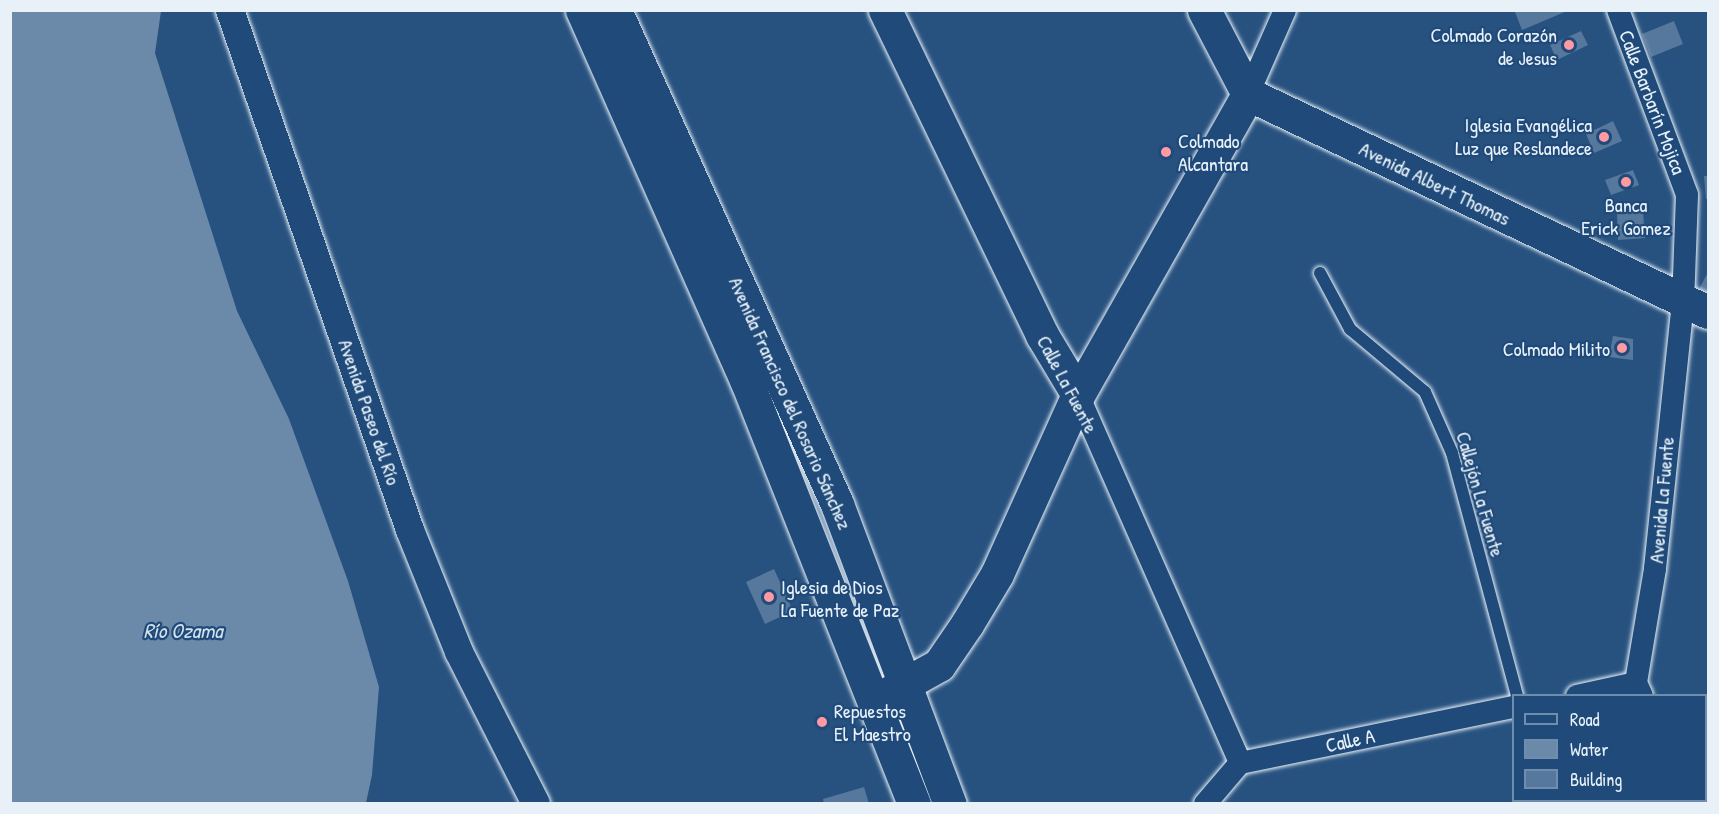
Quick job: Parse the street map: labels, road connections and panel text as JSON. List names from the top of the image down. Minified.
{"streets":{"main road":["Avenida Albert Thomas","Calle La Fuente","Avenida Francisco del Rosario Sánchez"],"street":["Calle Barbarín Mojica","Avenida Paseo del Río","Avenida La Fuente","Calle A"],"lane":["Callejón La Fuente"]},"crossings":[["Calle Barbarín Mojica","Avenida Albert Thomas"],["Calle Barbarín Mojica","Avenida La Fuente"],["Avenida Albert Thomas","Avenida La Fuente"],["Calle La Fuente","Calle A"]],"water":["Río Ozama"],"places":["Colmado Corazón de Jesus","Iglesia Evangélica Luz que Reslandece","Colmado Alcantara","Banca Erick Gomez","Colmado Milito","Iglesia de Dios La Fuente de Paz","Repuestos El Maestro"],"legend":["Road","Water","Building"]}
